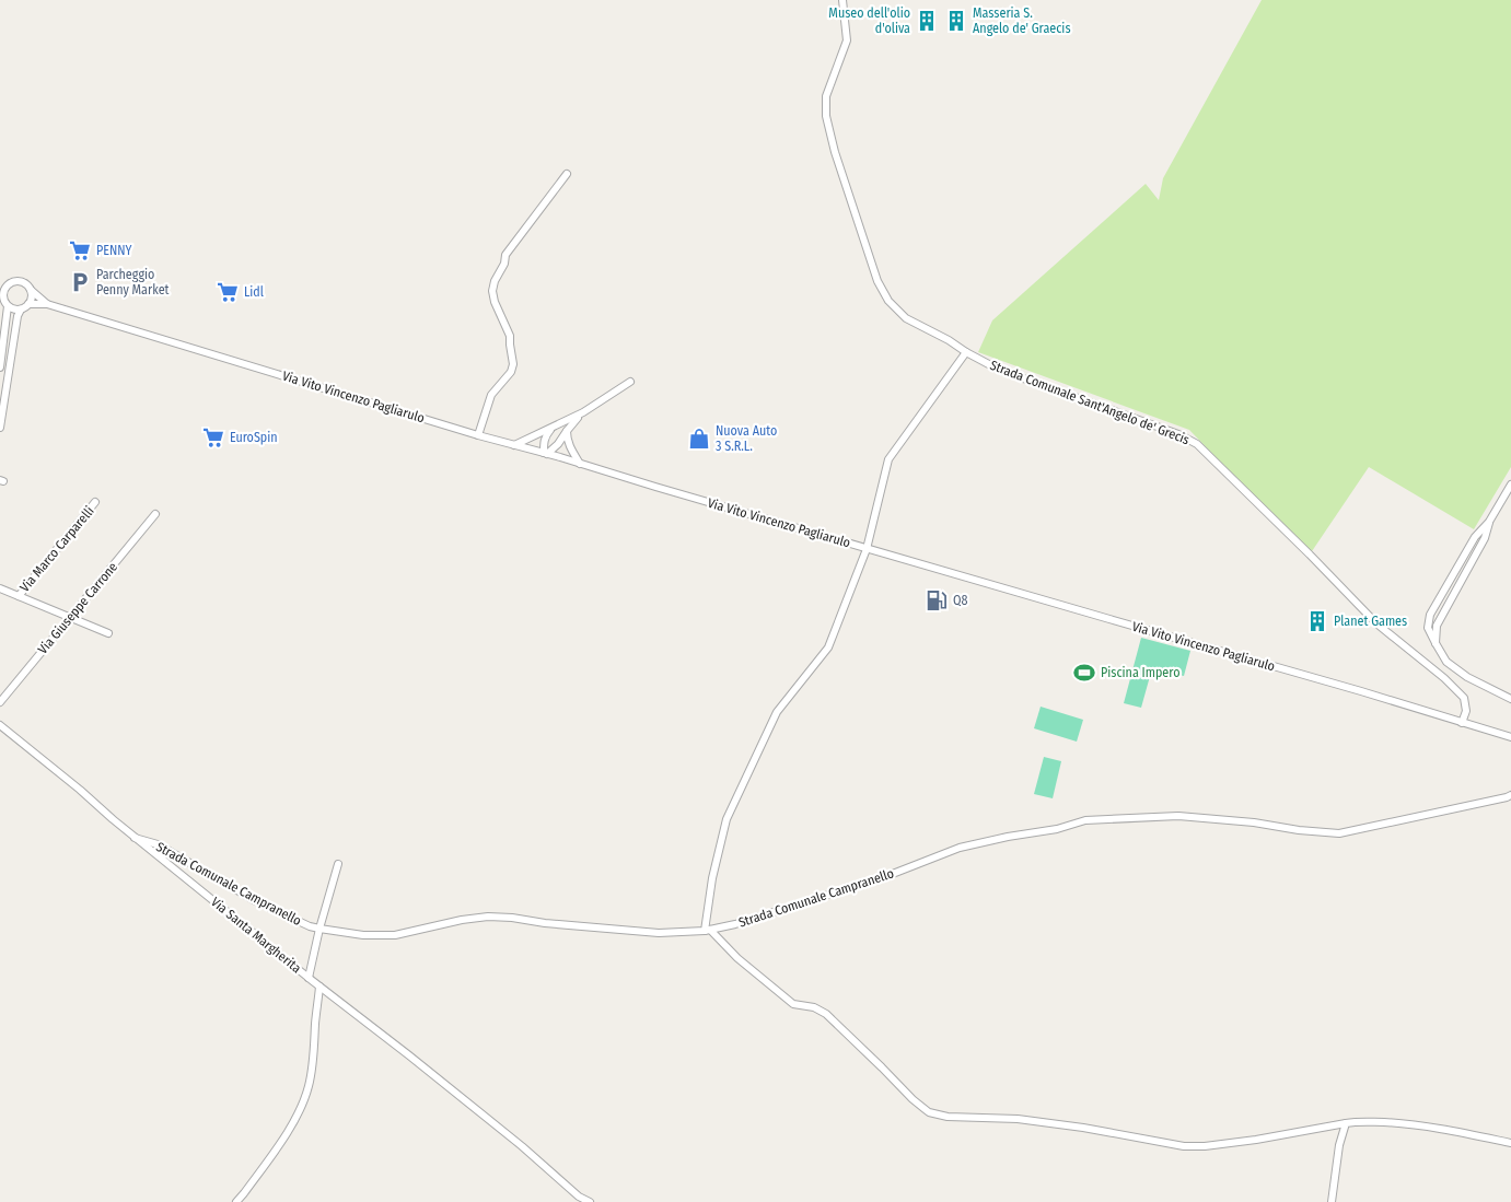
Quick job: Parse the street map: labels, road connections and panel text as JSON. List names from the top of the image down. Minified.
{"streets":{"street":["Via Vito Vincenzo Pagliarulo","Strada Comunale Sant'Angelo de' Grecis","Via Marco Carparelli","Via Giuseppe Carrone","Strada Comunale Campranello","Via Santa Margherita"]},"crossings":[["Via Vito Vincenzo Pagliarulo","Strada Comunale Sant'Angelo de' Grecis"],["Strada Comunale Campranello","Via Santa Margherita"]],"places":{"building":["Museo dell'olio d'oliva","Masseria S. Angelo de' Graecis","Planet Games"],"supermarket":["PENNY","Lidl","EuroSpin"],"parking":["Parcheggio Penny Market"],"shop":["Nuova Auto 3 S.R.L."],"fuel station":["Q8"],"sports":["Piscina Impero"]}}
